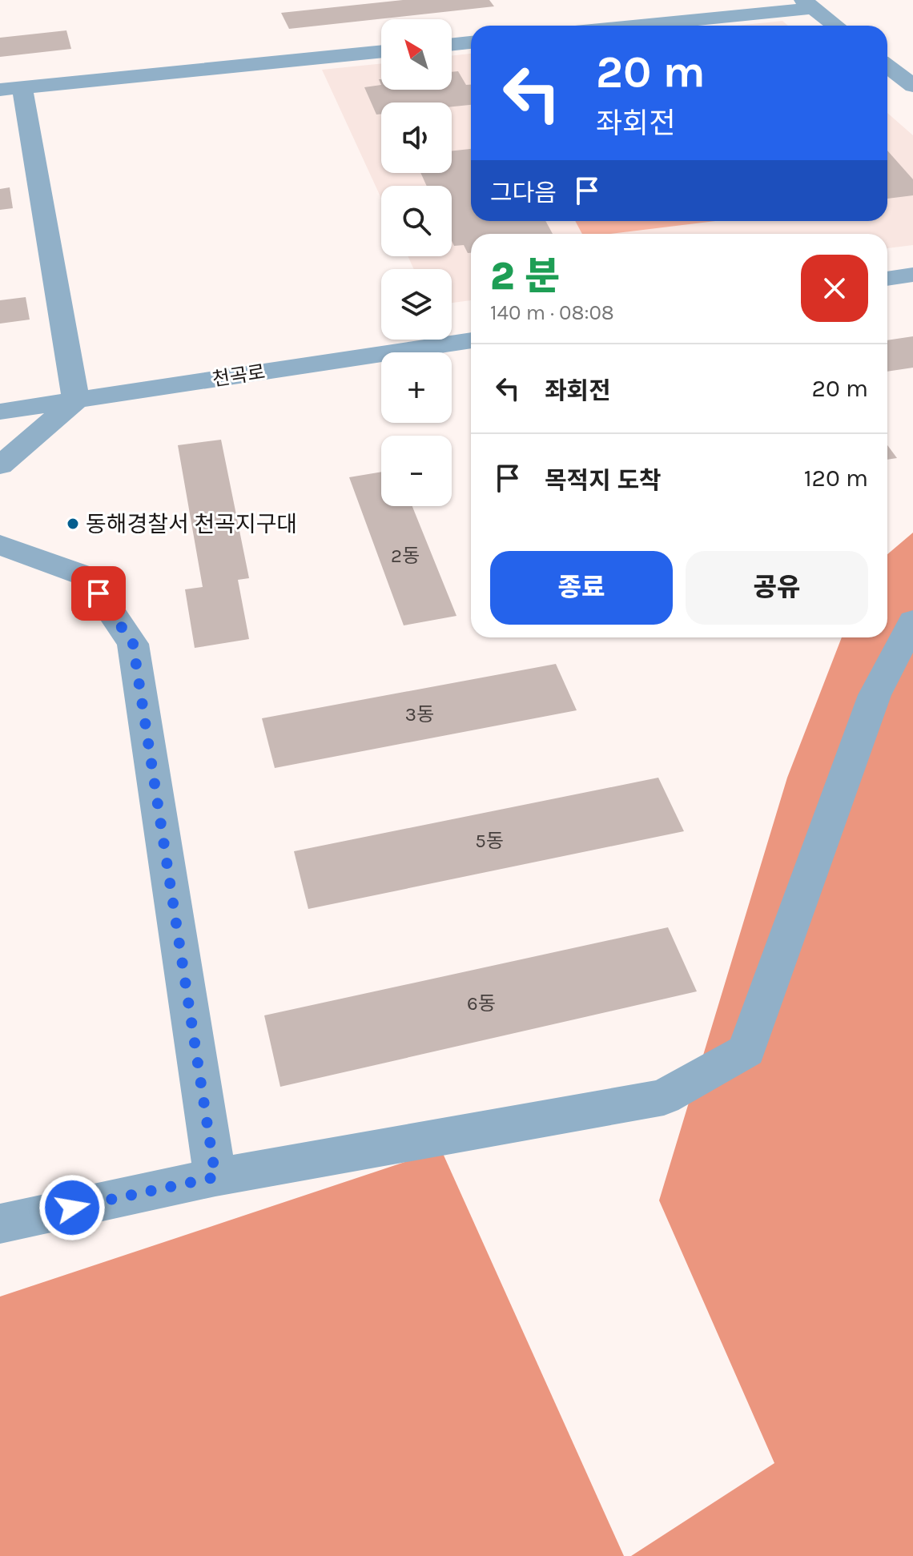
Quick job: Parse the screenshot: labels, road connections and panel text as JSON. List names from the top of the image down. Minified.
{"streets":{"street":["천곡로"]},"places":["동해경찰서 천곡지구대"],"house_numbers":["2동","3동","5동","6동"],"north":"top left","page":{"map_buttons":["+","−"],"turn":["20 m","좌회전"],"then":"그다음","heading":["2 분","140 m · 08:08"],"list":[{"name":"좌회전","value":"20 m"},{"name":"목적지 도착","value":"120 m"}],"buttons":["종료","공유"]}}
